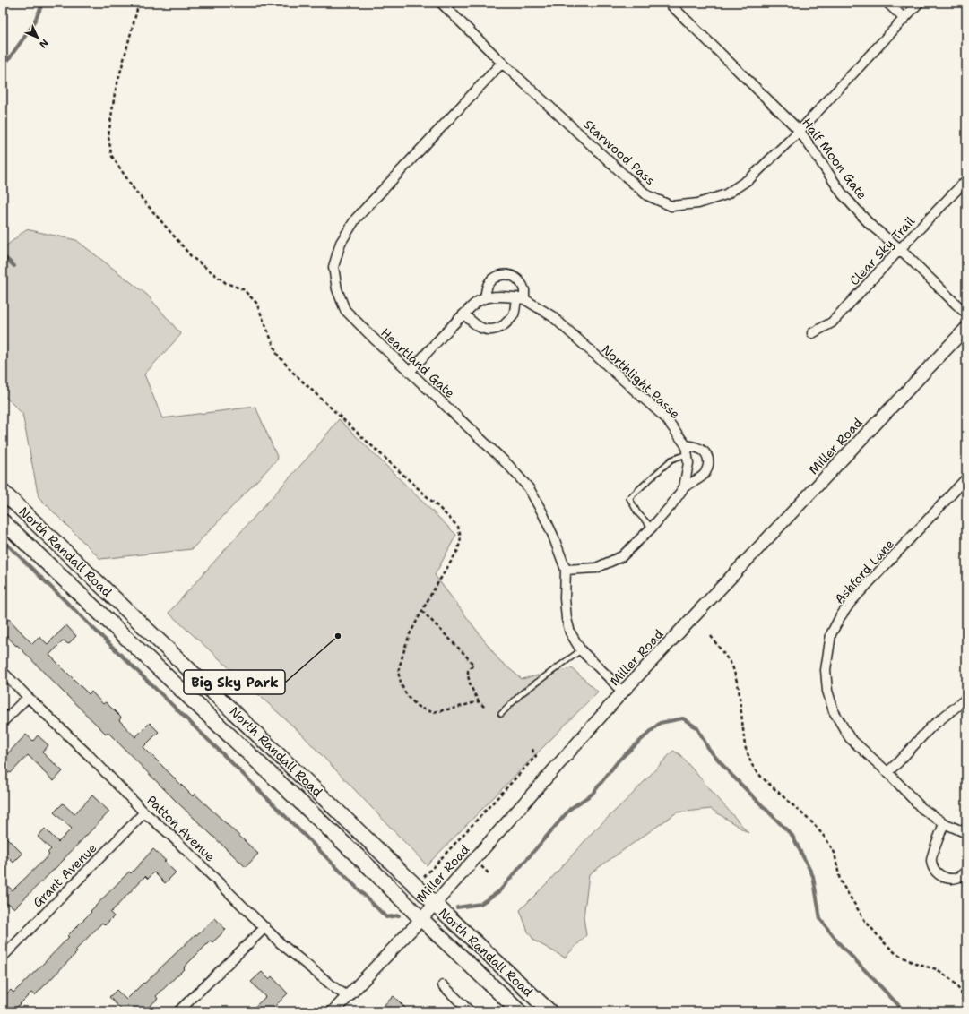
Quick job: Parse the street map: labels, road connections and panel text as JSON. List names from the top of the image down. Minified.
{"streets":{"main road":["North Randall Road"],"street":["Starwood Pass","Half Moon Gate","Clear Sky Trail","Heartland Gate","Northlight Passe","Miller Road","Ashford Lane","Patton Avenue","Grant Avenue"]},"crossings":[["Starwood Pass","Half Moon Gate"],["Starwood Pass","Heartland Gate"],["Half Moon Gate","Clear Sky Trail"],["Heartland Gate","Northlight Passe"],["Heartland Gate","Miller Road"],["Miller Road","North Randall Road"],["Miller Road","Patton Avenue"],["Patton Avenue","Grant Avenue"]],"places":["Big Sky Park"],"north":"bottom right"}
